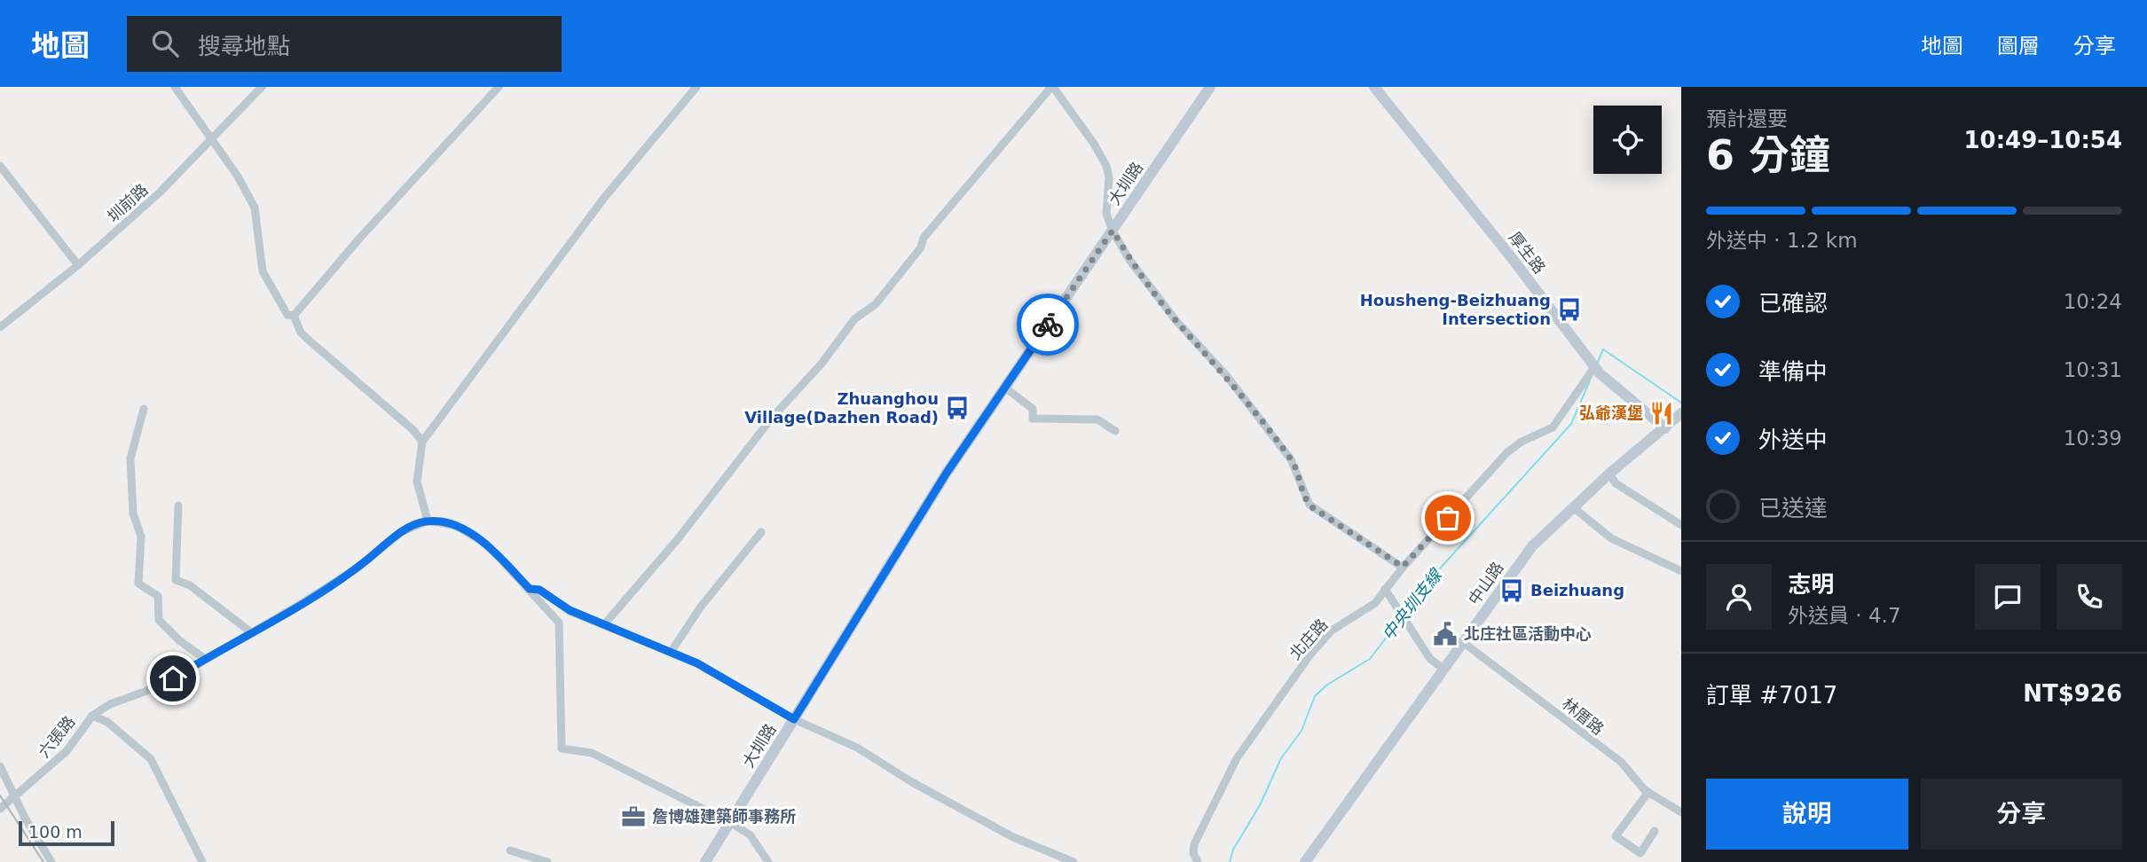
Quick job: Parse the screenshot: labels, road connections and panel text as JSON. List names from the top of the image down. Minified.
{"streets":{"street":["大圳路","圳前路","厚生路","中山路","北庄路","林厝路","六張路"]},"crossings":[["厚生路","中山路"],["厚生路","北庄路"],["中山路","林厝路"]],"water":["中央圳支線"],"places":{"bus stop":["Housheng-Beizhuang Intersection","Zhuanghou Village(Dazhen Road)","Beizhuang"],"restaurant":["弘爺漢堡"],"public building":["北庄社區活動中心"],"office":["詹博雄建築師事務所"]},"scale_bar":"100 m","page":{"header":"地圖","search":"搜尋地點","nav":["地圖","圖層","分享"],"heading":["6 分鐘","預計還要","10:49–10:54"],"panel":["志明","外送員 · 4.7","訂單 #7017","NT$926"],"bar":"外送中 · 1.2 km","list":[["已確認","10:24"],["準備中","10:31"],["外送中","10:39"],"已送達"],"buttons":["說明","分享"],"scale":"100 m"}}
